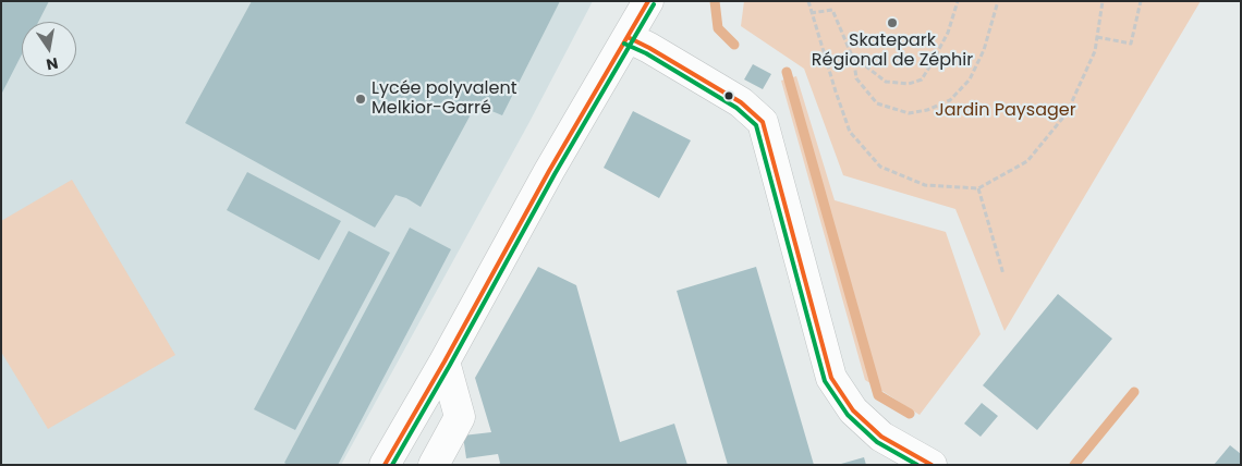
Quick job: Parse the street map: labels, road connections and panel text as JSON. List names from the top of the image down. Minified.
{"parks":["Jardin Paysager"],"places":["Skatepark Régional de Zéphir","Lycée polyvalent Melkior-Garré"],"north":"bottom"}
